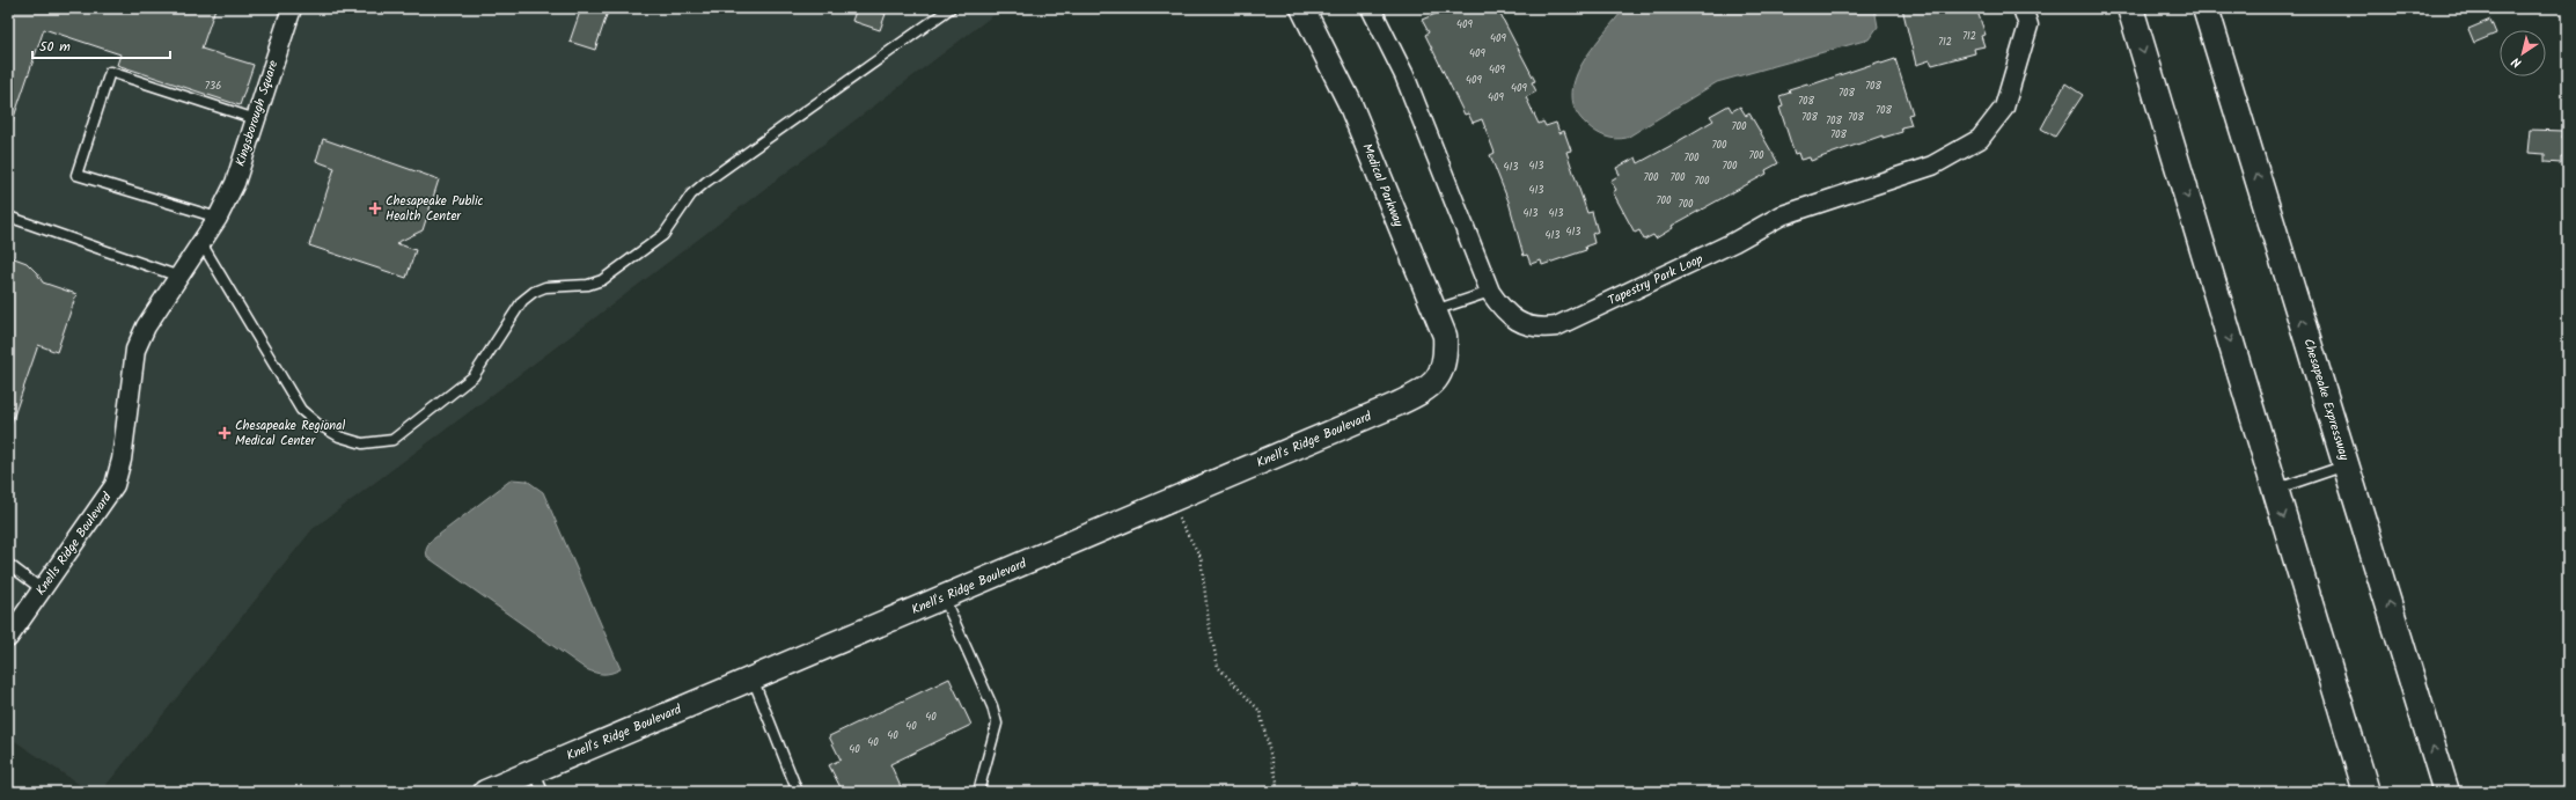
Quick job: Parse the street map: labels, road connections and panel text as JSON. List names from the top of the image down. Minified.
{"streets":{"highway":["Chesapeake Expressway"],"street":["Kingsborough Square","Medical Parkway","Tapestry Park Loop","Knell's Ridge Boulevard","Knells Ridge Boulevard"]},"crossings":[["Kingsborough Square","Knells Ridge Boulevard"],["Medical Parkway","Knell's Ridge Boulevard"]],"places":{"health":["Chesapeake Public Health Center","Chesapeake Regional Medical Center"]},"house_numbers":["409","712","409","712","409","409","409","736","708","409","708","409","708","708","708","708","708","700","708","700","700","700","413","700","413","700","700","700","413","700","700","413","413","413","413","40","40","40","40","40"],"scale_bar":"50 m","north":"bottom left"}
